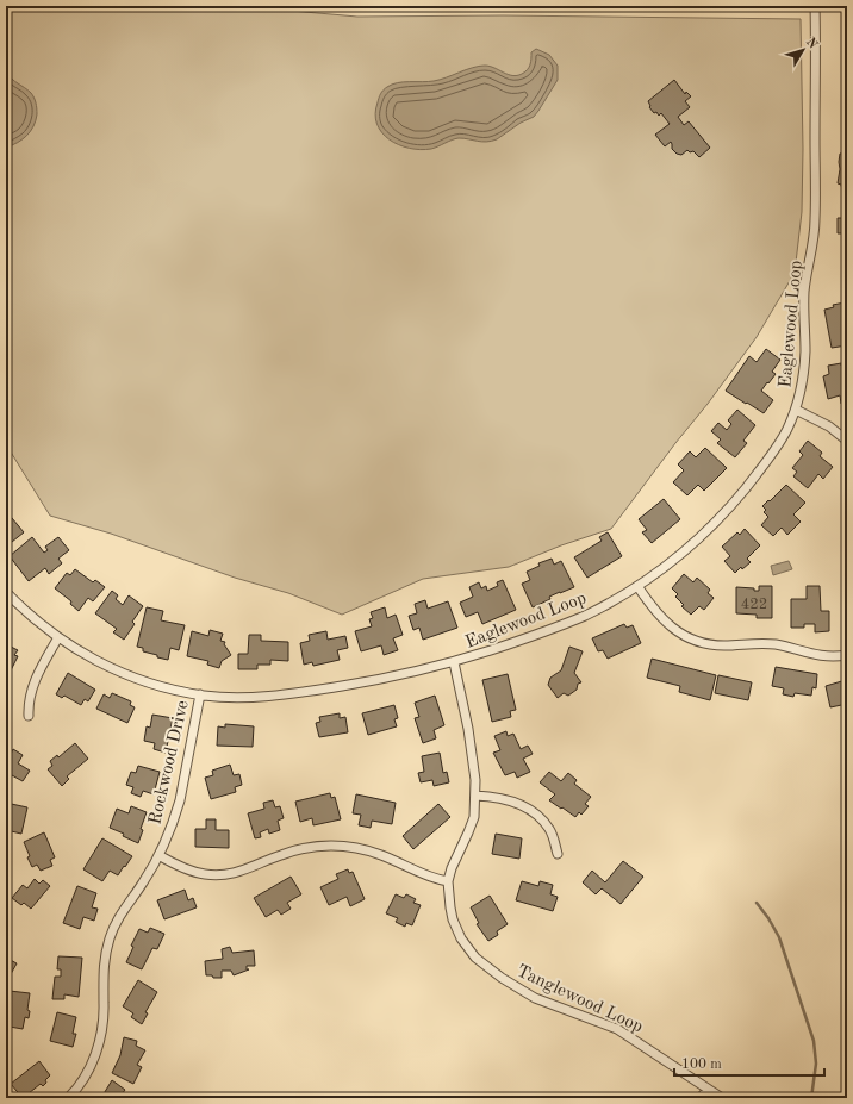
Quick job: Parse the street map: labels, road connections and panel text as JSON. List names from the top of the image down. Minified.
{"streets":{"street":["Eaglewood Loop","Rockwood Drive","Tanglewood Loop"]},"crossings":[["Eaglewood Loop","Rockwood Drive"],["Eaglewood Loop","Tanglewood Loop"]],"house_numbers":["422"],"scale_bar":"100 m","north":"top right"}
